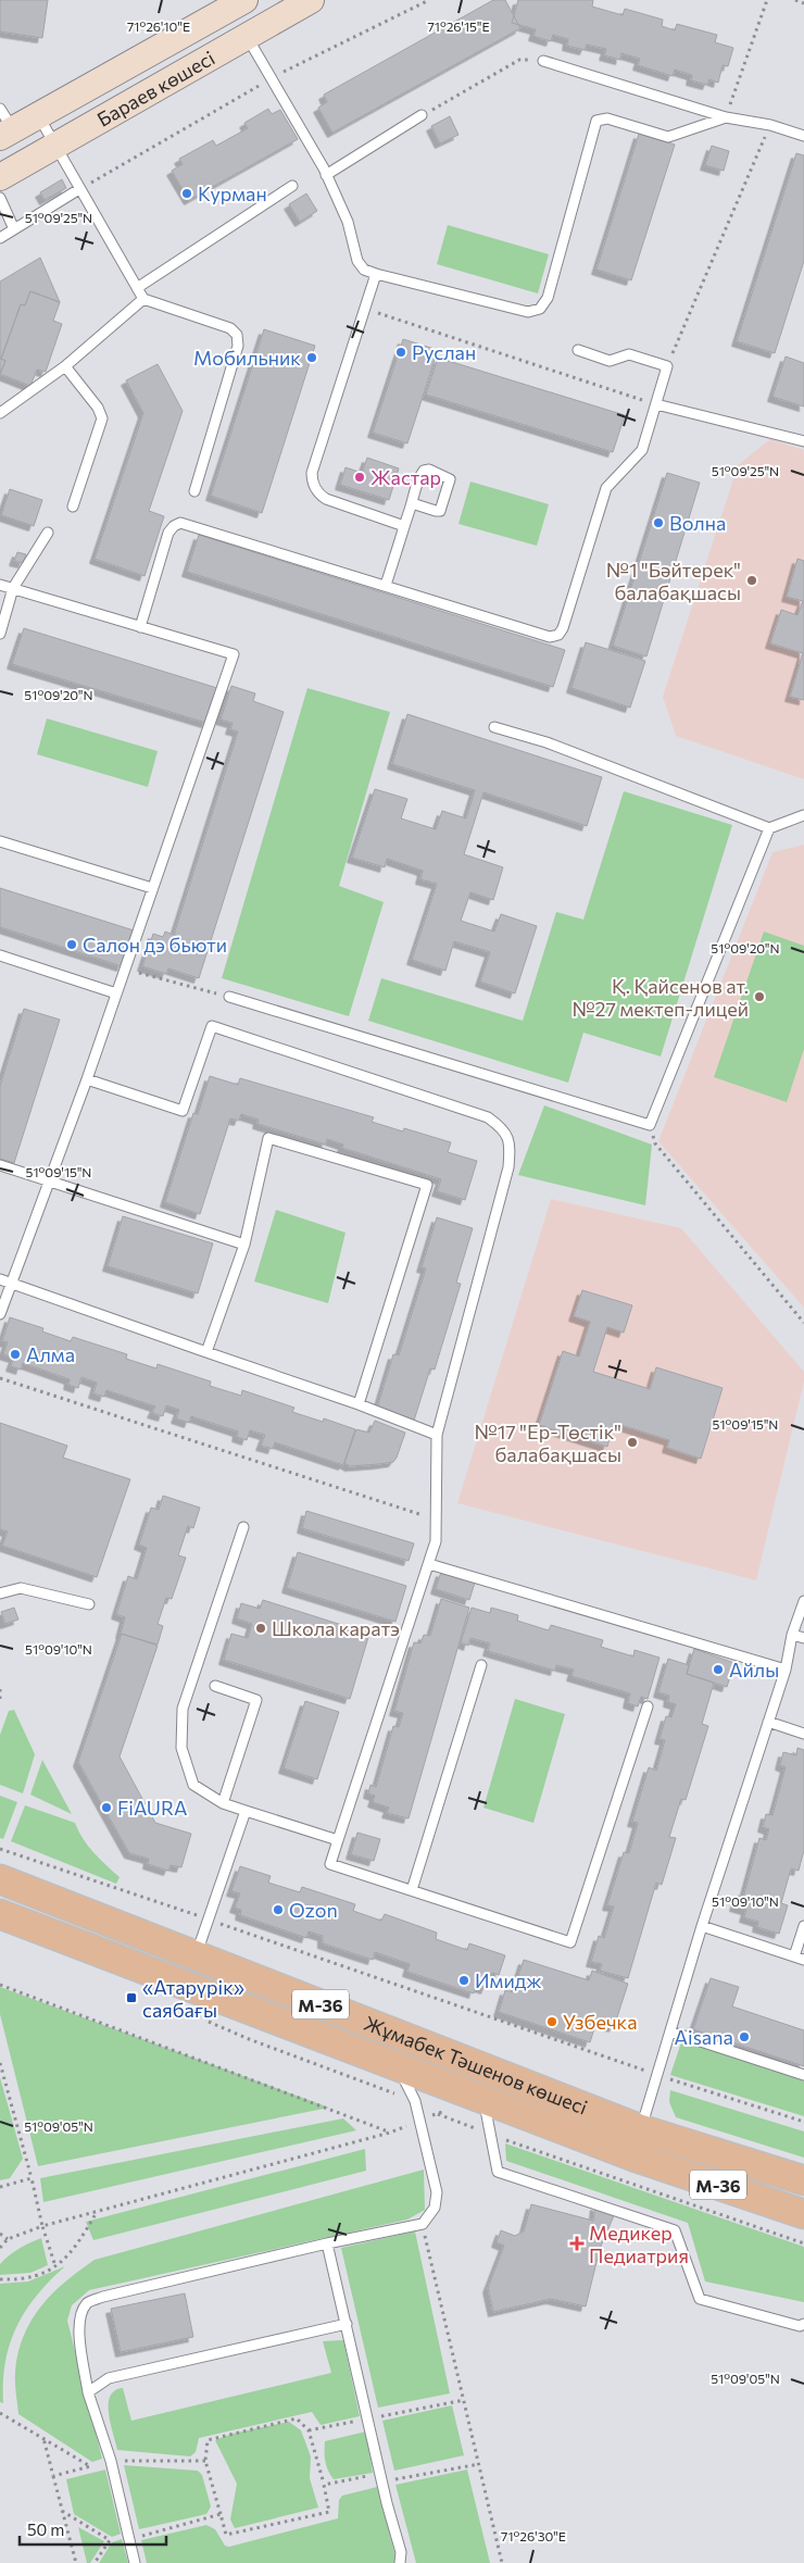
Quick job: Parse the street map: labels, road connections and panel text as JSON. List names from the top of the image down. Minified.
{"streets":{"main road":["Бараев көшесі","M-36","Жұмабек Тәшенов көшесі"]},"places":{"other":["Курман","Руслан","Мобильник","Жастар","Волна","№1 \"Бәйтерек\" балабақшасы","Салон дэ бьюти","Қ. Қайсенов ат. №27 мектеп-лицей","Алма","№17 \"Ер-Төстік\" балабақшасы","Школа каратэ","Айлы","FiAURA","Ozon","Имидж","Узбечка","Aisana"],"transit":["«Атарүрік» саябағы"],"health":["Медикер Педиатрия"]},"scale_bar":"50 m","coordinates":["71°26'10\"E","71°26'15\"E","51°09'25\"N","51°09'20\"N","51°09'15\"N","51°09'10\"N","51°09'05\"N","71°26'30\"E"]}
